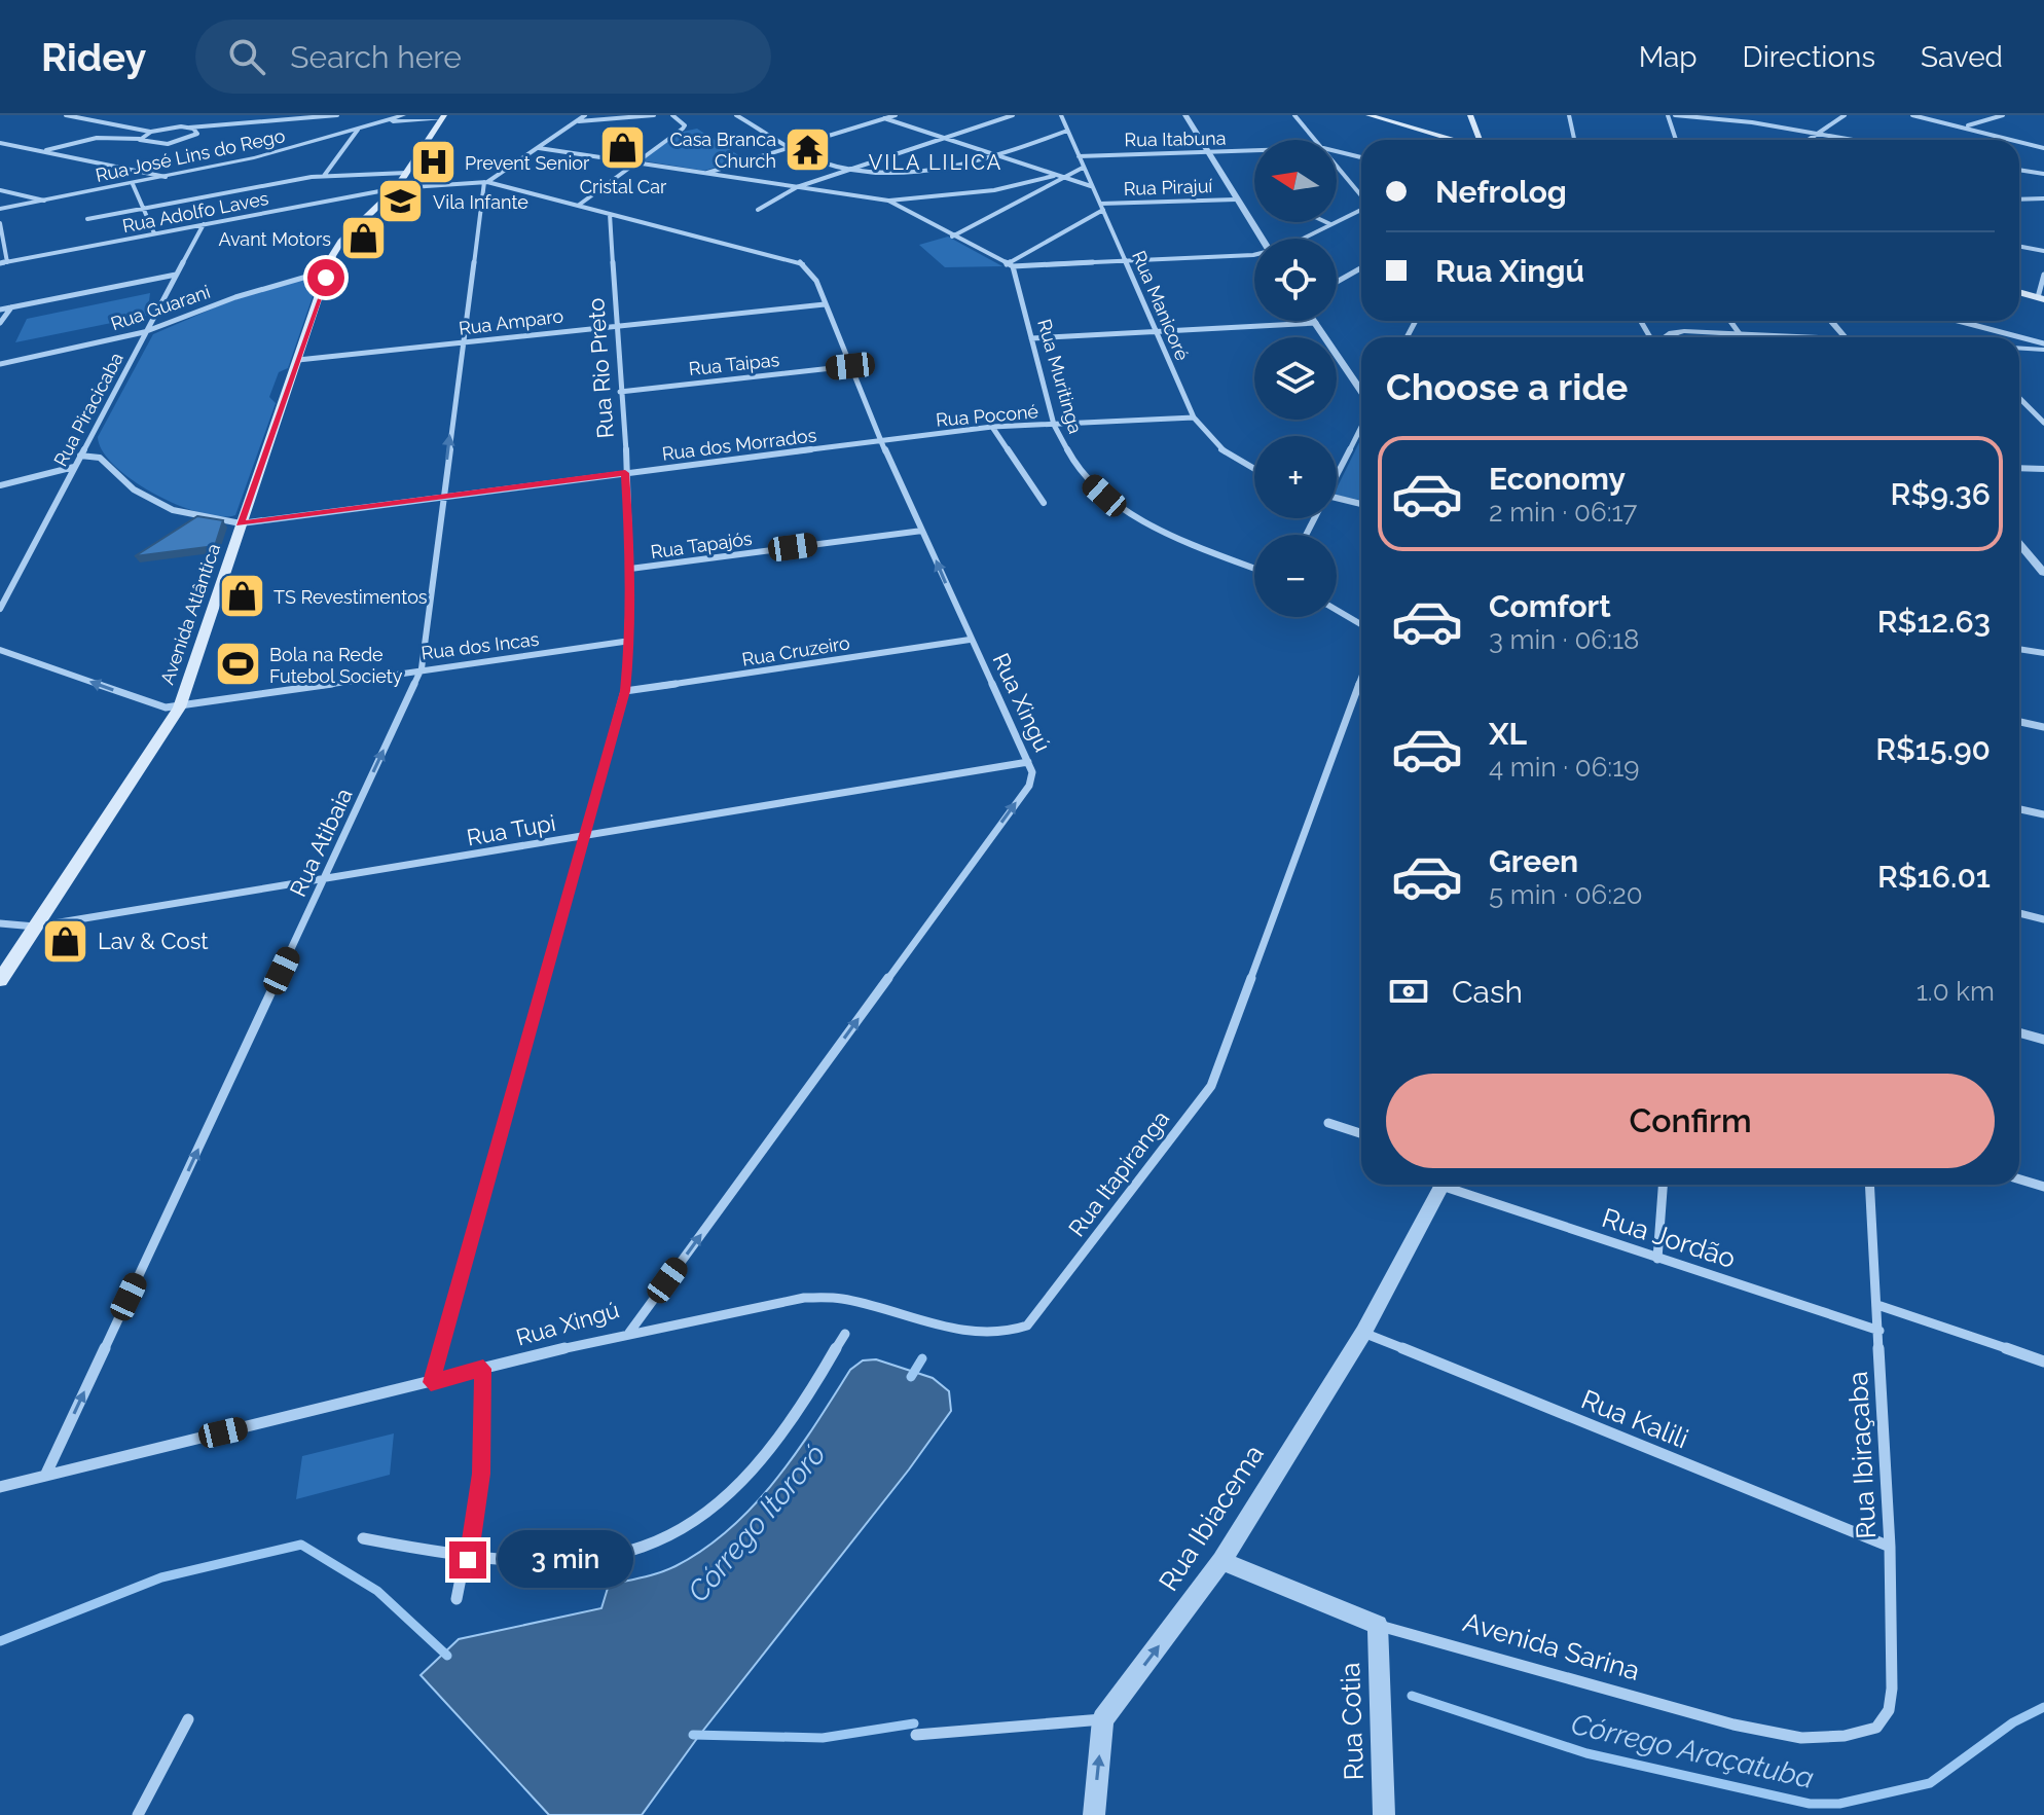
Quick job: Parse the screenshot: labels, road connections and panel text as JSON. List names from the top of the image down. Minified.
{"streets":{"main road":["Avenida Atlântica"],"street":["Rua Itabuna","Rua José Lins do Rego","Rua Pirajuí","Rua Adolfo Laves","Rua Manicoré","Rua Guarani","Rua Amparo","Rua Taipas","Rua Rio Preto","Rua Muritinga","Rua Piracicaba","Rua Poconé","Rua dos Morrados","Rua Tapajós","Rua dos Incas","Rua Cruzeiro","Rua Xingú","Rua Tupi","Rua Atibaia","Rua Itapiranga","Rua Jordão","Rua Kalili","Rua Ibiraçaba","Rua Ibiacema","Avenida Sarina","Rua Cotia"]},"crossings":[["Rua Itabuna","Rua Manicoré"],["Rua José Lins do Rego","Avenida Atlântica"],["Rua Pirajuí","Rua Manicoré"],["Rua Adolfo Laves","Rua Piracicaba"],["Rua Adolfo Laves","Avenida Atlântica"],["Rua Adolfo Laves","Rua Xingú"],["Rua Manicoré","Rua Poconé"],["Rua Guarani","Rua Piracicaba"],["Rua Guarani","Avenida Atlântica"],["Rua Amparo","Rua Rio Preto"],["Rua Amparo","Avenida Atlântica"],["Rua Amparo","Rua Xingú"],["Rua Amparo","Rua Atibaia"],["Rua Taipas","Rua Rio Preto"],["Rua Taipas","Rua Xingú"],["Rua Rio Preto","Rua dos Morrados"],["Rua Rio Preto","Rua Tapajós"],["Rua Rio Preto","Rua dos Incas"],["Rua Rio Preto","Rua Cruzeiro"],["Rua Rio Preto","Rua Xingú"],["Rua Rio Preto","Rua Tupi"],["Rua Muritinga","Rua Poconé"],["Rua Piracicaba","Rua dos Morrados"],["Rua Poconé","Rua dos Morrados"],["Rua Poconé","Rua Xingú"],["Rua dos Morrados","Avenida Atlântica"],["Rua dos Morrados","Rua Xingú"],["Rua dos Morrados","Rua Atibaia"],["Rua Tapajós","Rua Xingú"],["Avenida Atlântica","Rua dos Incas"],["Avenida Atlântica","Rua Xingú"],["Avenida Atlântica","Rua Tupi"],["Rua dos Incas","Rua Atibaia"],["Rua Cruzeiro","Rua Xingú"],["Rua Xingú","Rua Tupi"],["Rua Xingú","Rua Atibaia"],["Rua Xingú","Rua Itapiranga"],["Rua Tupi","Rua Atibaia"],["Rua Jordão","Rua Ibiraçaba"],["Rua Kalili","Rua Ibiraçaba"],["Rua Kalili","Rua Ibiacema"],["Rua Ibiraçaba","Avenida Sarina"],["Rua Ibiacema","Avenida Sarina"],["Avenida Sarina","Rua Cotia"]],"one_way":["Rua Atibaia"],"districts":["VILA LILICA"],"water":["Córrego Itororó","Córrego Araçatuba"],"places":{"shop":["Cristal Car","Avant Motors","TS Revestimentos","Lav & Cost"],"temple":["Casa Branca Church"],"hospital":["Prevent Senior"],"school or university":["Vila Infante"],"sports":["Bola na Rede Futebol Society"]},"north":"left","page":{"header":"Ridey","search":"Search here","nav":["Map","Directions","Saved"],"map_buttons":["+","−"],"banner":["Nefrolog","Rua Xingú"],"heading":"Choose a ride","list":[{"name":"Economy","note":"2 min · 06:17","value":"R$9.36"},{"name":"Comfort","note":"3 min · 06:18","value":"R$12.63"},{"name":"XL","note":"4 min · 06:19","value":"R$15.90"},{"name":"Green","note":"5 min · 06:20","value":"R$16.01"}],"pay":["Cash","1.0 km"],"buttons":"Confirm","bubble":"3 min"}}
